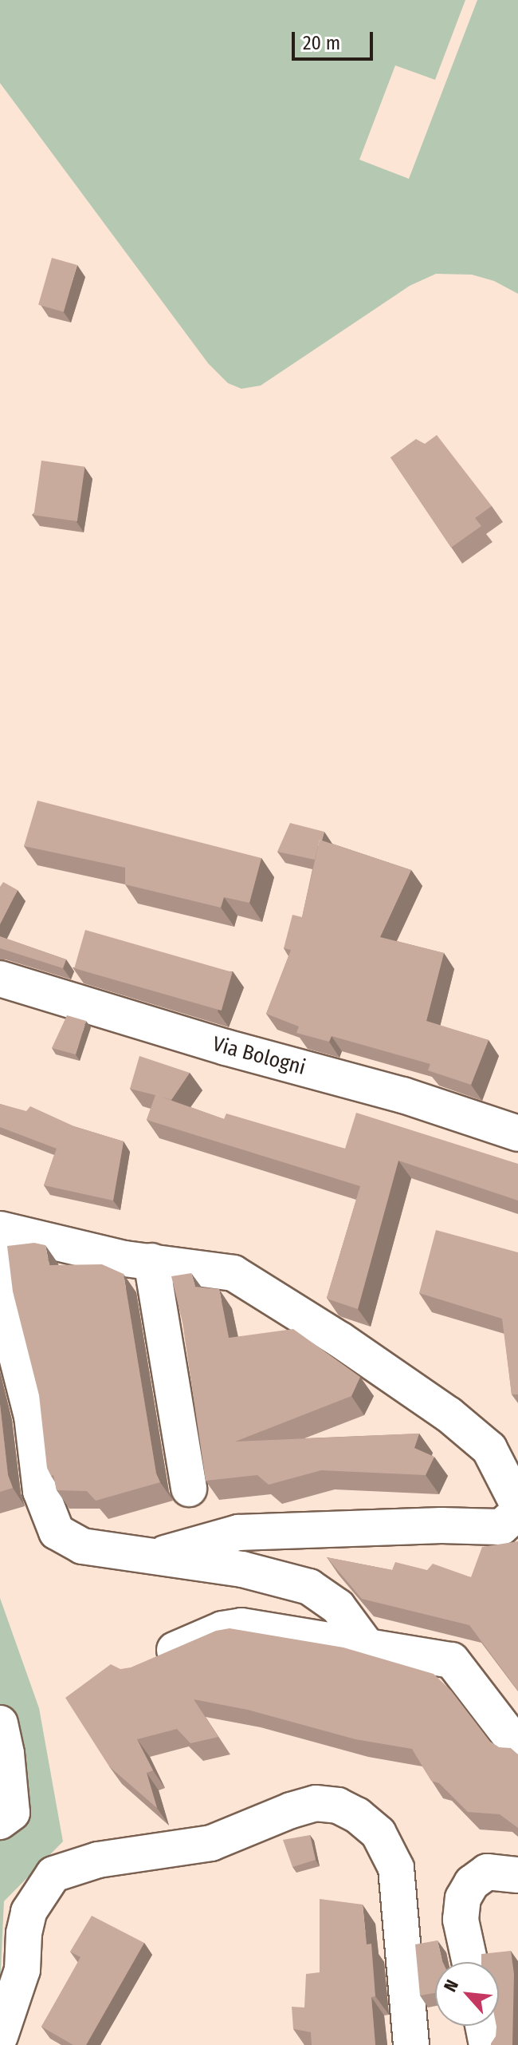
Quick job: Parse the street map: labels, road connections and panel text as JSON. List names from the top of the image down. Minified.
{"streets":{"street":["Via Bologni"]},"scale_bar":"20 m","north":"top left"}
